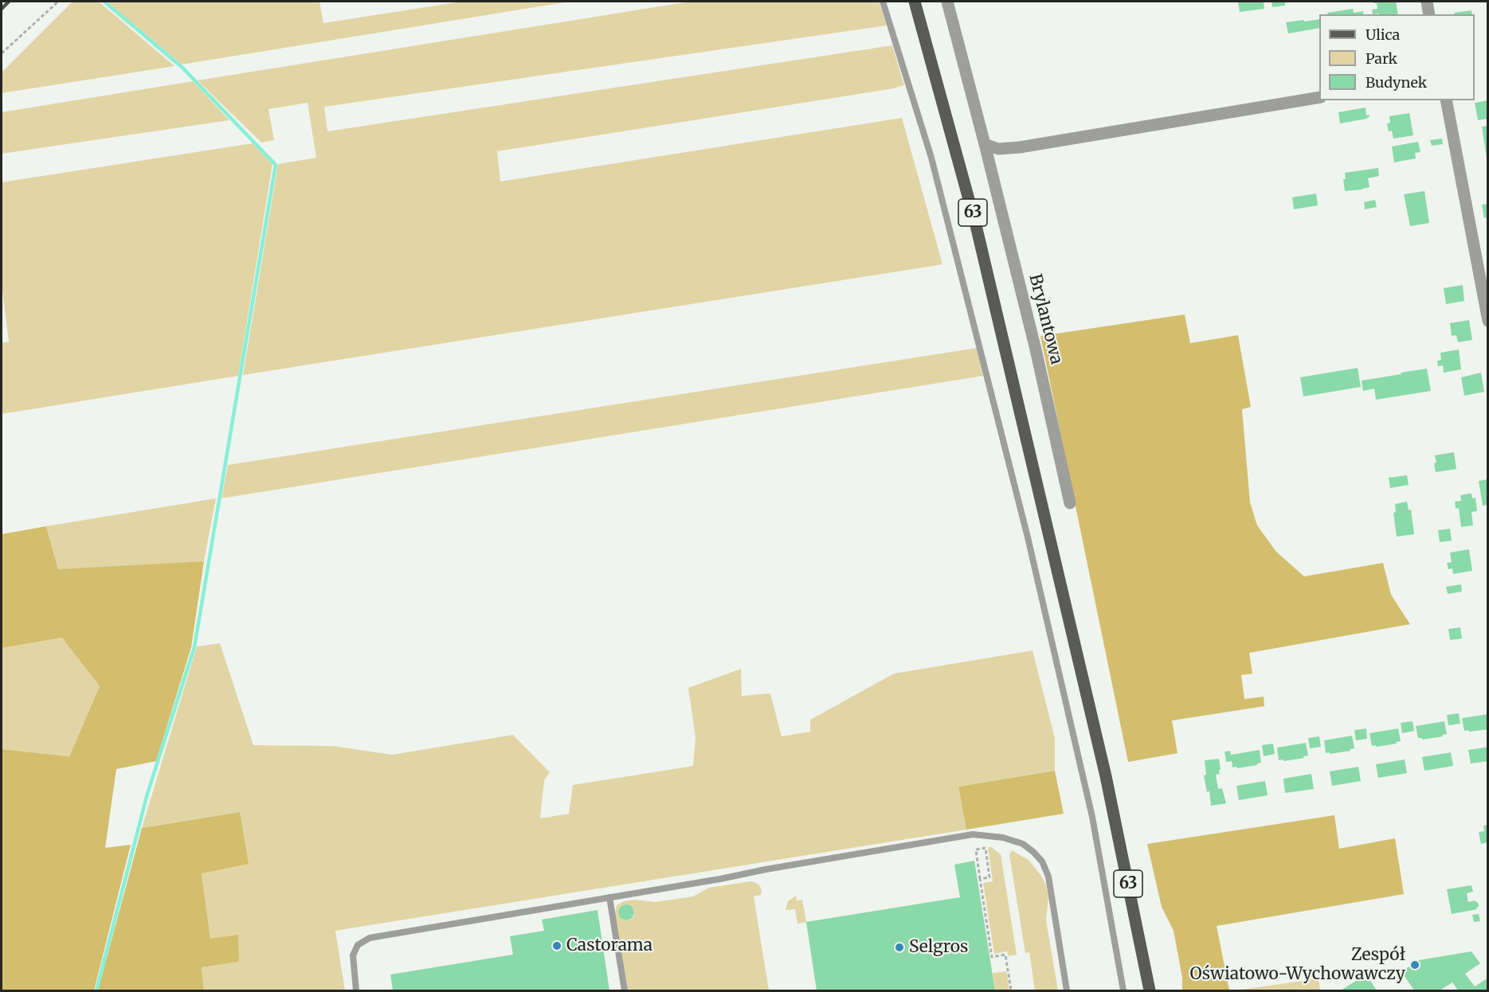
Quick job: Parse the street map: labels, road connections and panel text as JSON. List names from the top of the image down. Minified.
{"streets":{"main road":["63"],"street":["Brylantowa"]},"places":["Castorama","Selgros","Zespół Oświatowo-Wychowawczy"],"legend":["Ulica","Park","Budynek"]}
